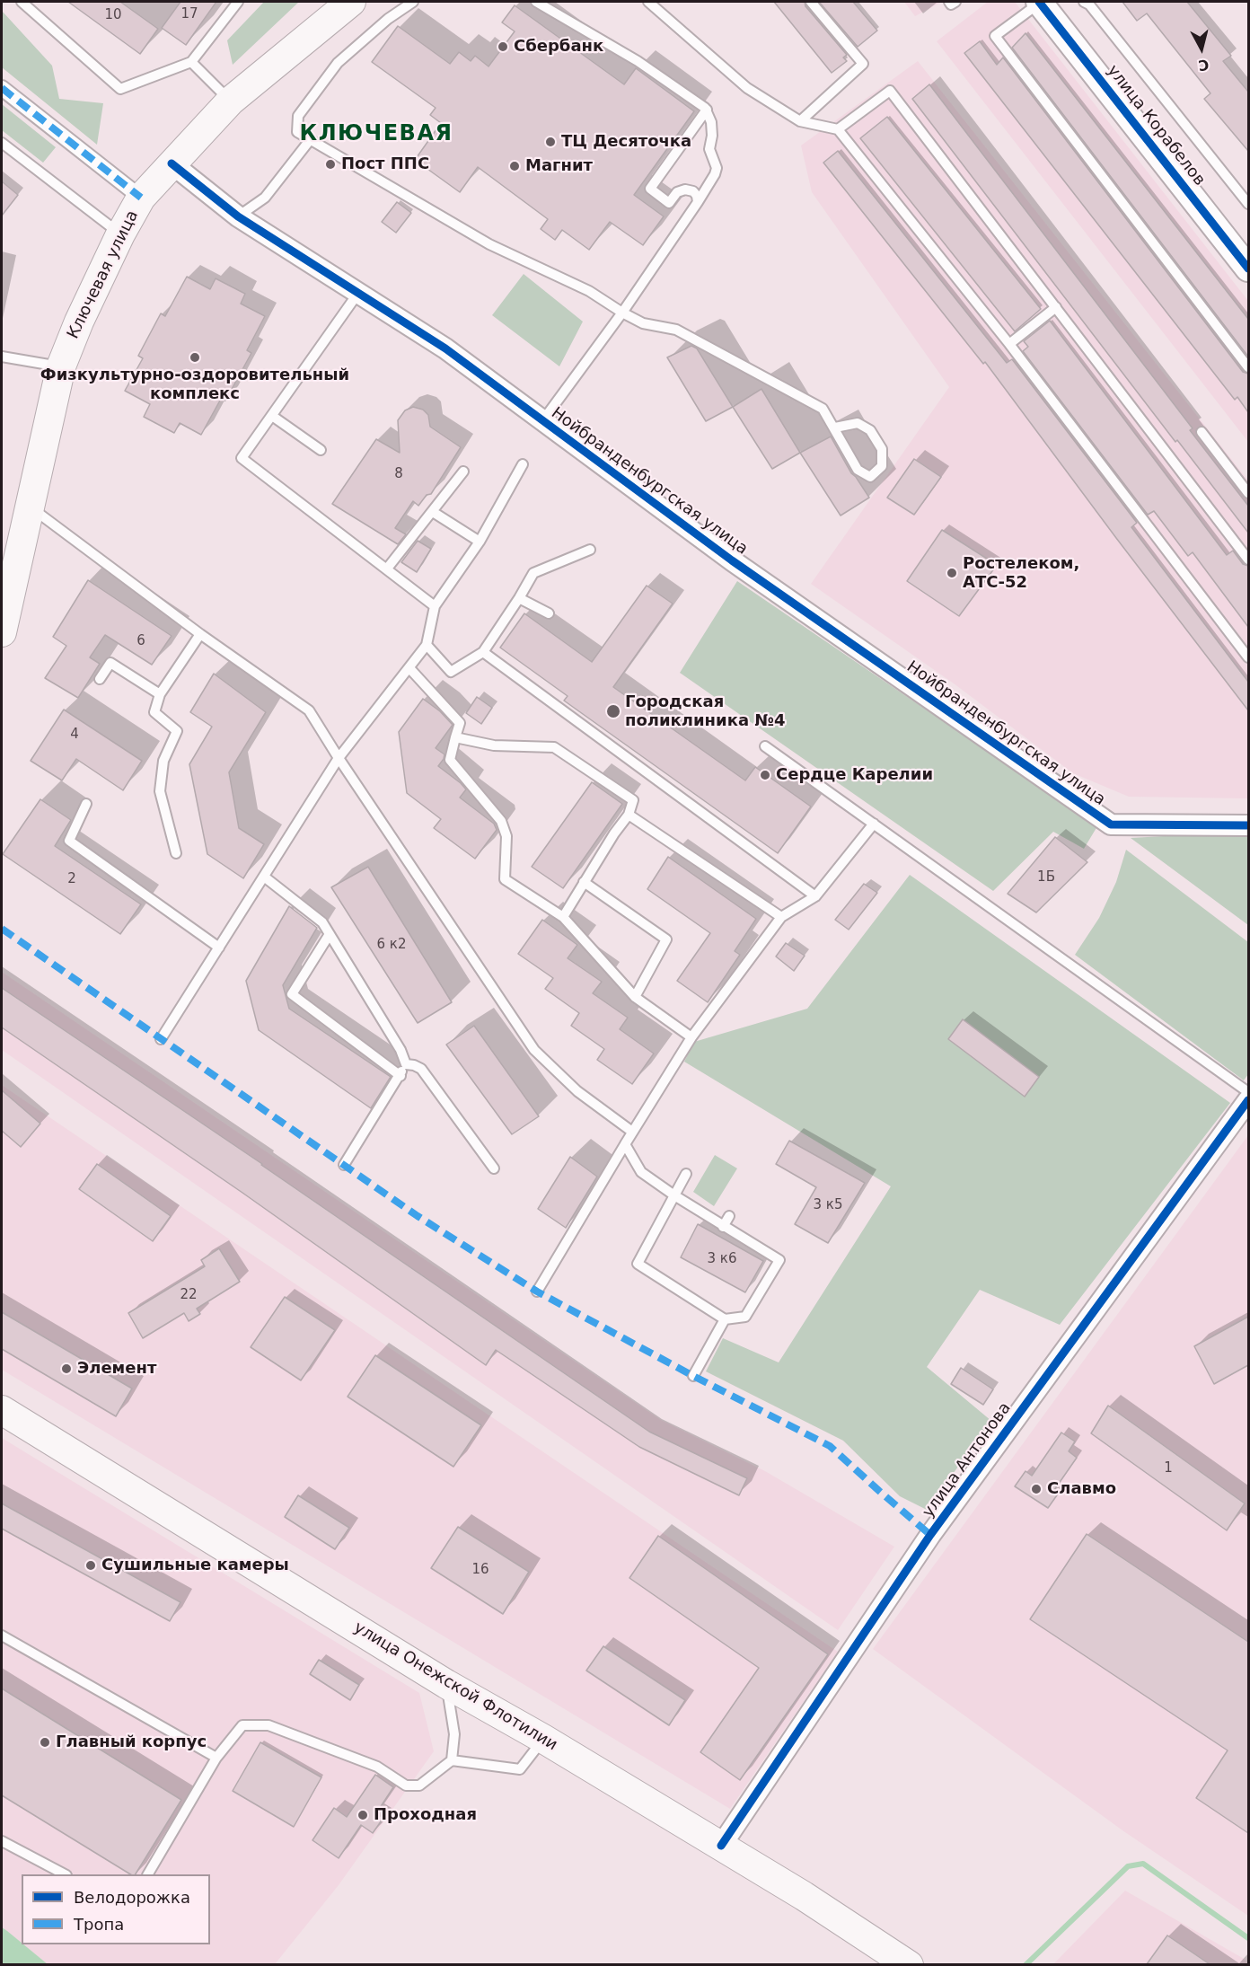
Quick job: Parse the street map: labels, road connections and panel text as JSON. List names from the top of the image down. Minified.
{"streets":{"main road":["Ключевая улица","улица Онежской Флотилии"],"street":["улица Корабелов","Нойбранденбургская улица","улица Антонова"]},"crossings":[["Ключевая улица","Нойбранденбургская улица"],["улица Антонова","улица Онежской Флотилии"]],"districts":["КЛЮЧЕВАЯ"],"places":["Сбербанк","ТЦ Десяточка","Пост ППС","Магнит","Физкультурно-оздоровительный комплекс","Ростелеком, АТС-52","Городская поликлиника №4","Сердце Карелии","Элемент","Славмо","Сушильные камеры","Главный корпус","Проходная"],"house_numbers":["17","10","8","6","4","1Б","2","6 к2","3 к5","3 к6","22","1","16"],"legend":["Велодорожка","Тропа"],"north":"bottom"}
